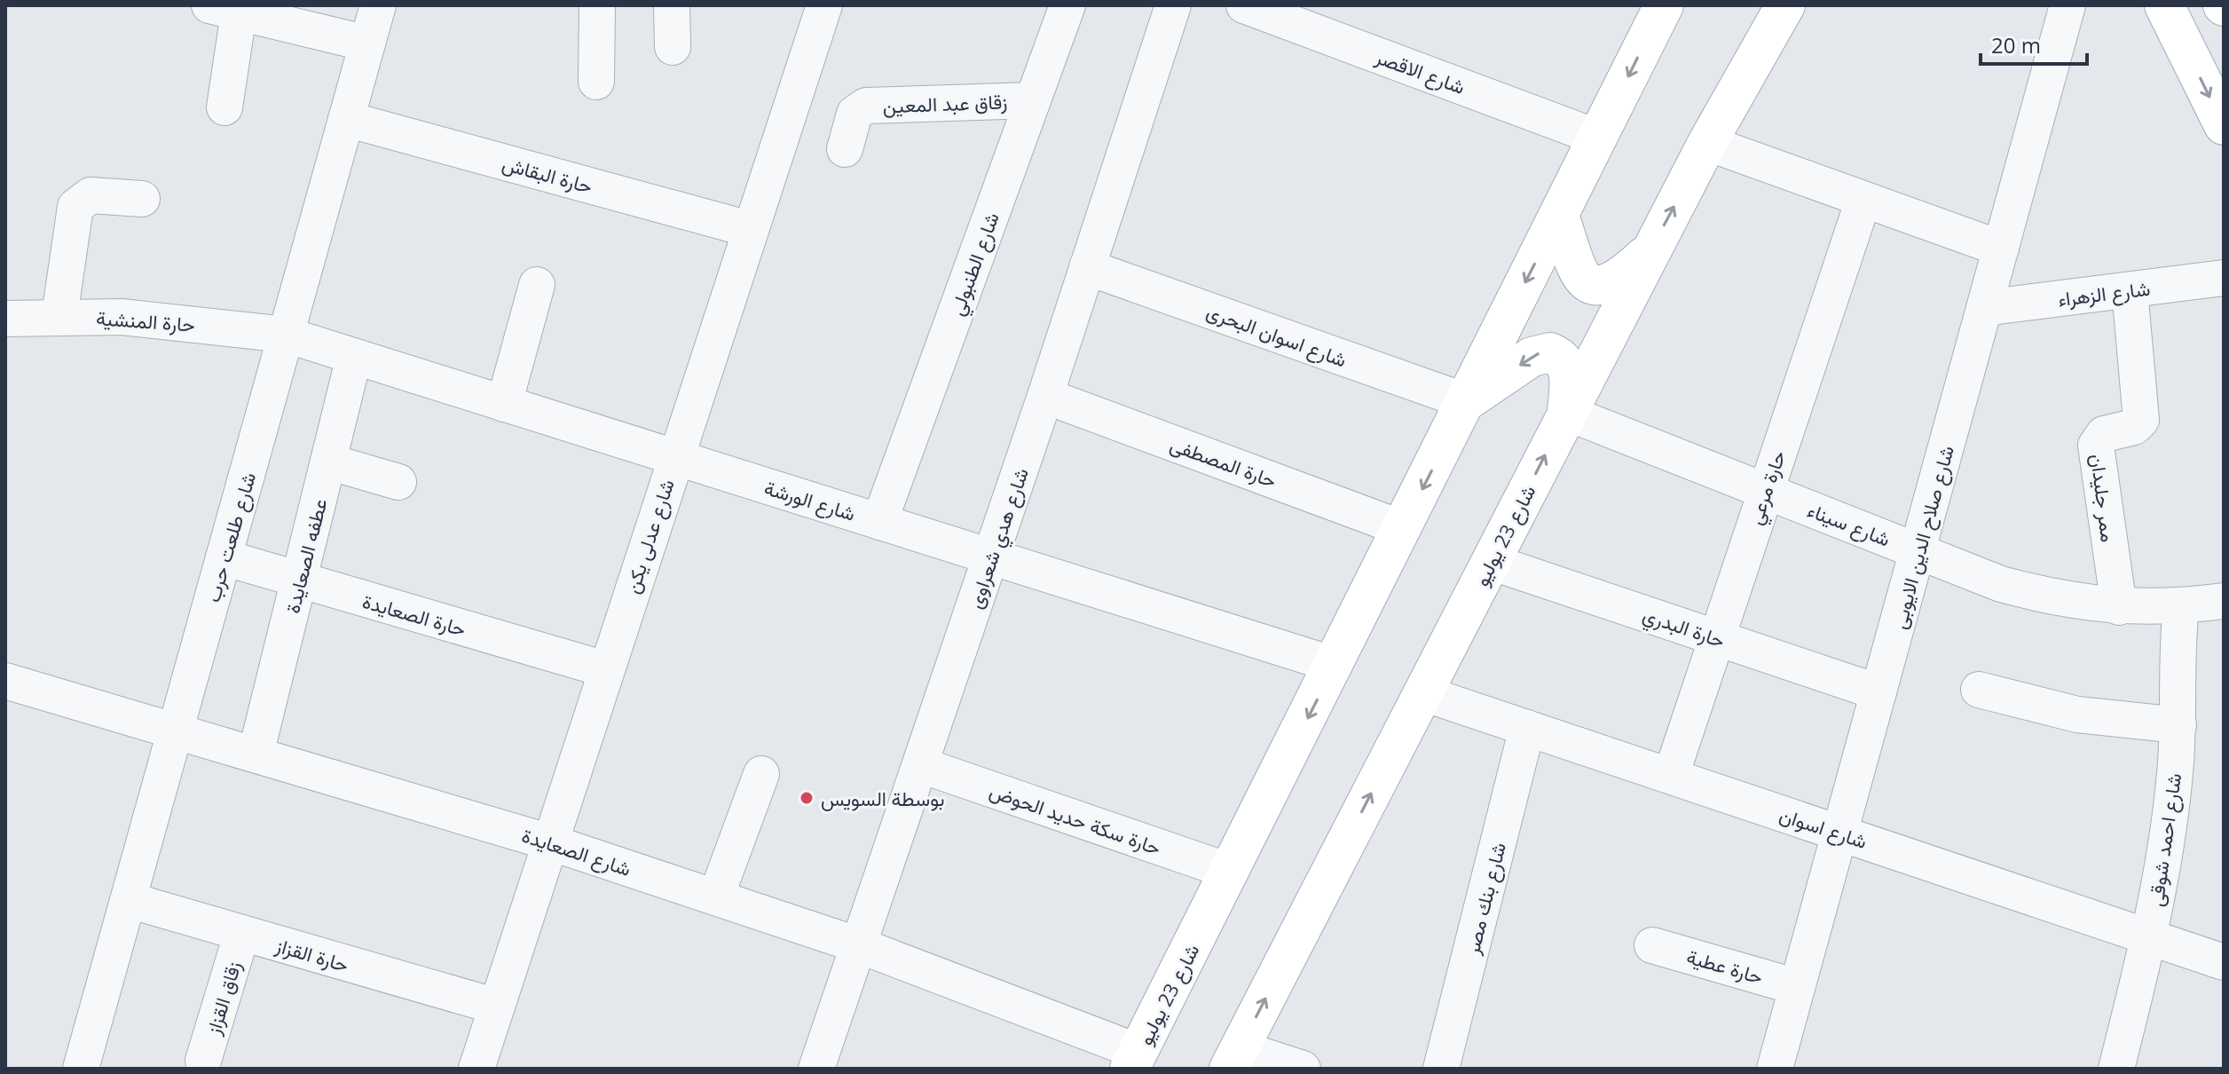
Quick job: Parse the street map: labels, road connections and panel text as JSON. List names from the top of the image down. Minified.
{"streets":{"main road":["شارع 23 يوليو"],"street":["شارع الاقصر","زقاق عبد المعين","حارة البقاش","شارع الطنبولي","شارع الزهراء","حارة المنشية","شارع اسوان البحرى","حارة المصطفى","حارة مرعي","ممر جليدان","شارع الورشة","شارع سيناء","شارع عدلى يكن","شارع طلعت حرب","شارع صلاح الدين الايوبى","شارع هدي شعراوى","عطفه الصعايدة","حارة الصعايدة","حارة البدري","حارة سكة حديد الحوض","شارع اسوان","شارع احمد شوقى","شارع الصعايدة","شارع بنك مصر","حارة القزاز","حارة عطية","زقاق القزاز"]},"crossings":[["شارع الاقصر","شارع 23 يوليو"],["زقاق عبد المعين","شارع الطنبولي"],["حارة البقاش","شارع عدلى يكن"],["حارة البقاش","شارع طلعت حرب"],["شارع الطنبولي","شارع الورشة"],["شارع الزهراء","ممر جليدان"],["شارع الزهراء","شارع صلاح الدين الايوبى"],["حارة المنشية","شارع الورشة"],["حارة المنشية","شارع طلعت حرب"],["شارع اسوان البحرى","شارع 23 يوليو"],["شارع اسوان البحرى","شارع هدي شعراوى"],["حارة المصطفى","شارع 23 يوليو"],["حارة المصطفى","شارع هدي شعراوى"],["حارة مرعي","شارع سيناء"],["حارة مرعي","حارة البدري"],["حارة مرعي","شارع اسوان"],["ممر جليدان","شارع سيناء"],["شارع الورشة","شارع 23 يوليو"],["شارع الورشة","شارع عدلى يكن"],["شارع الورشة","شارع طلعت حرب"],["شارع الورشة","شارع هدي شعراوى"],["شارع الورشة","عطفه الصعايدة"],["شارع سيناء","شارع 23 يوليو"],["شارع سيناء","شارع صلاح الدين الايوبى"],["شارع سيناء","شارع احمد شوقى"],["شارع 23 يوليو","حارة البدري"],["شارع 23 يوليو","حارة سكة حديد الحوض"],["شارع 23 يوليو","شارع اسوان"],["شارع 23 يوليو","شارع الصعايدة"],["شارع عدلى يكن","حارة الصعايدة"],["شارع عدلى يكن","شارع الصعايدة"],["شارع عدلى يكن","حارة القزاز"],["شارع طلعت حرب","حارة الصعايدة"],["شارع طلعت حرب","شارع الصعايدة"],["شارع طلعت حرب","حارة القزاز"],["شارع صلاح الدين الايوبى","حارة البدري"],["شارع صلاح الدين الايوبى","شارع اسوان"],["شارع صلاح الدين الايوبى","حارة عطية"],["شارع هدي شعراوى","حارة سكة حديد الحوض"],["شارع هدي شعراوى","شارع الصعايدة"],["عطفه الصعايدة","حارة الصعايدة"],["عطفه الصعايدة","شارع الصعايدة"],["شارع اسوان","شارع احمد شوقى"],["شارع اسوان","شارع بنك مصر"],["حارة القزاز","زقاق القزاز"]],"places":["بوسطة السويس"],"scale_bar":"20 m"}
